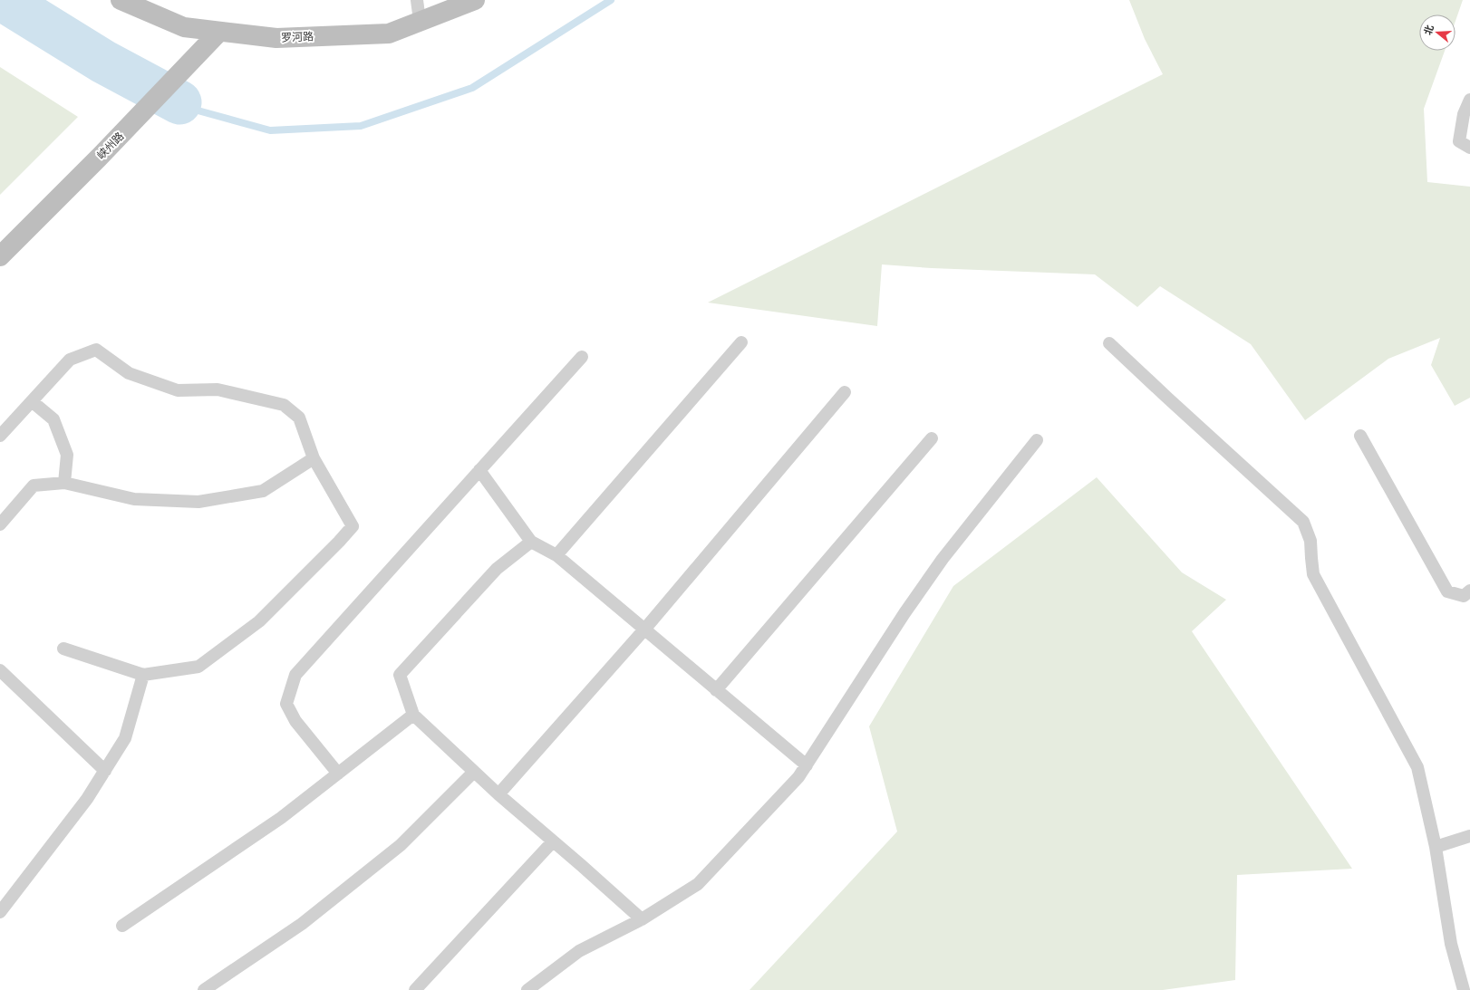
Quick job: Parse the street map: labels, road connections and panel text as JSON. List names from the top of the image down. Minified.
{"streets":{"main road":["罗河路","峡州路"]},"north":"left"}
